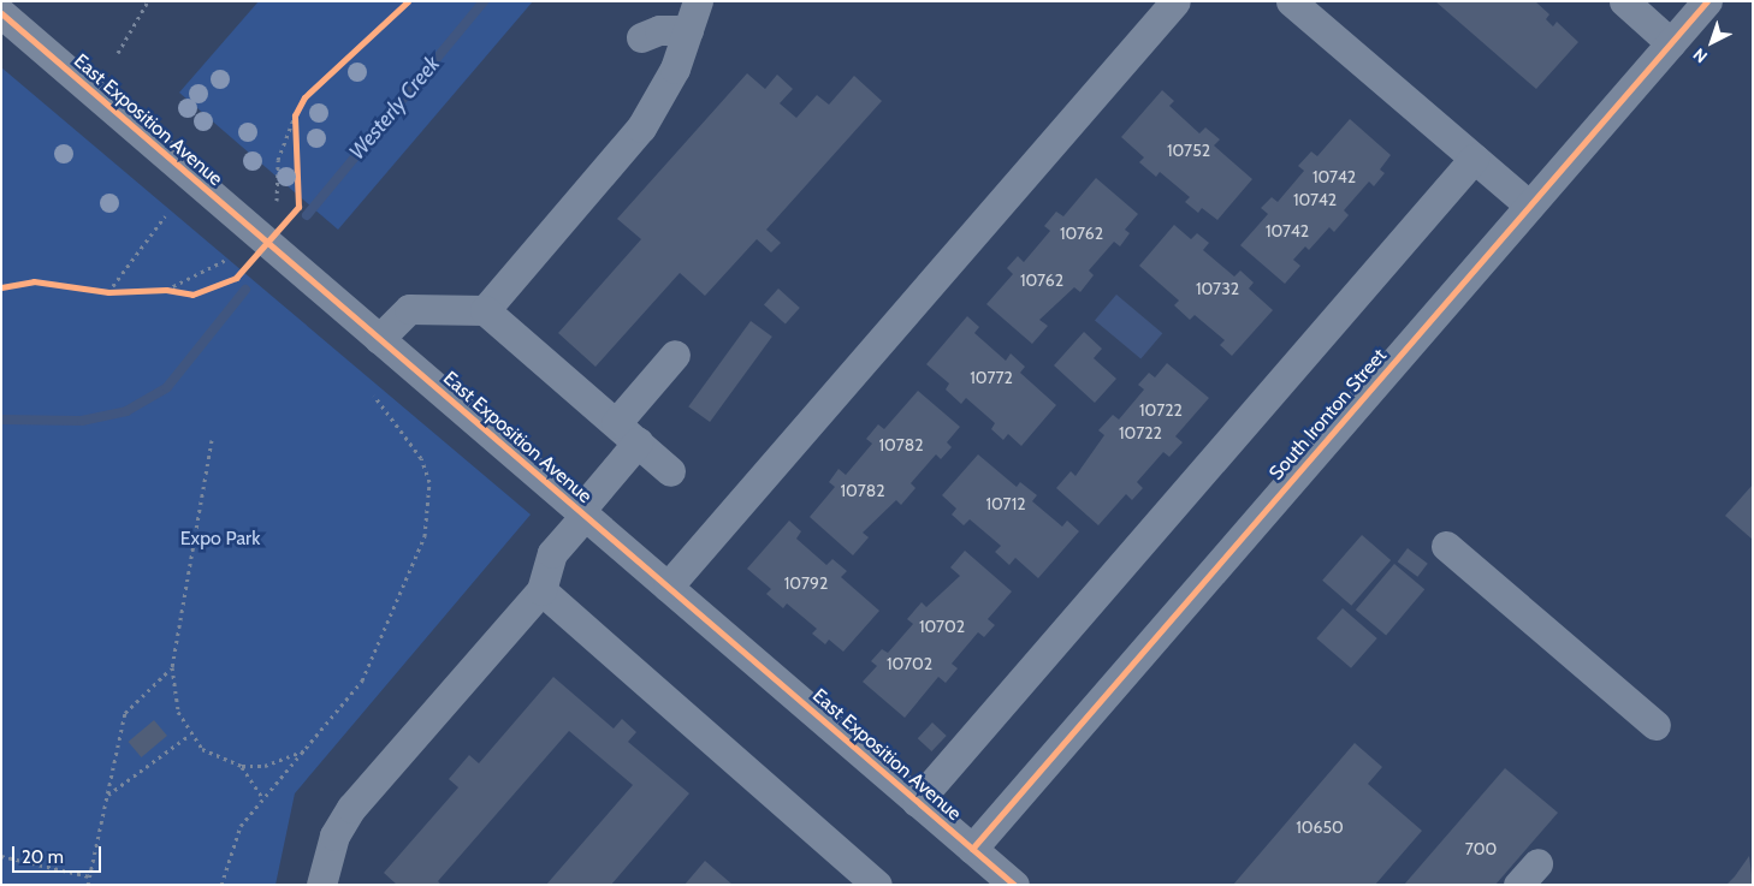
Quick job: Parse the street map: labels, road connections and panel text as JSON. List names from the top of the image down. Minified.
{"streets":{"street":["East Exposition Avenue","South Ironton Street"]},"crossings":[["East Exposition Avenue","South Ironton Street"]],"water":["Westerly Creek"],"parks":["Expo Park"],"house_numbers":["10752","10742","10742","10742","10762","10762","10732","10772","10722","10722","10782","10782","10712","10792","10702","10702","10650","700"],"scale_bar":"20 m","north":"bottom left"}
